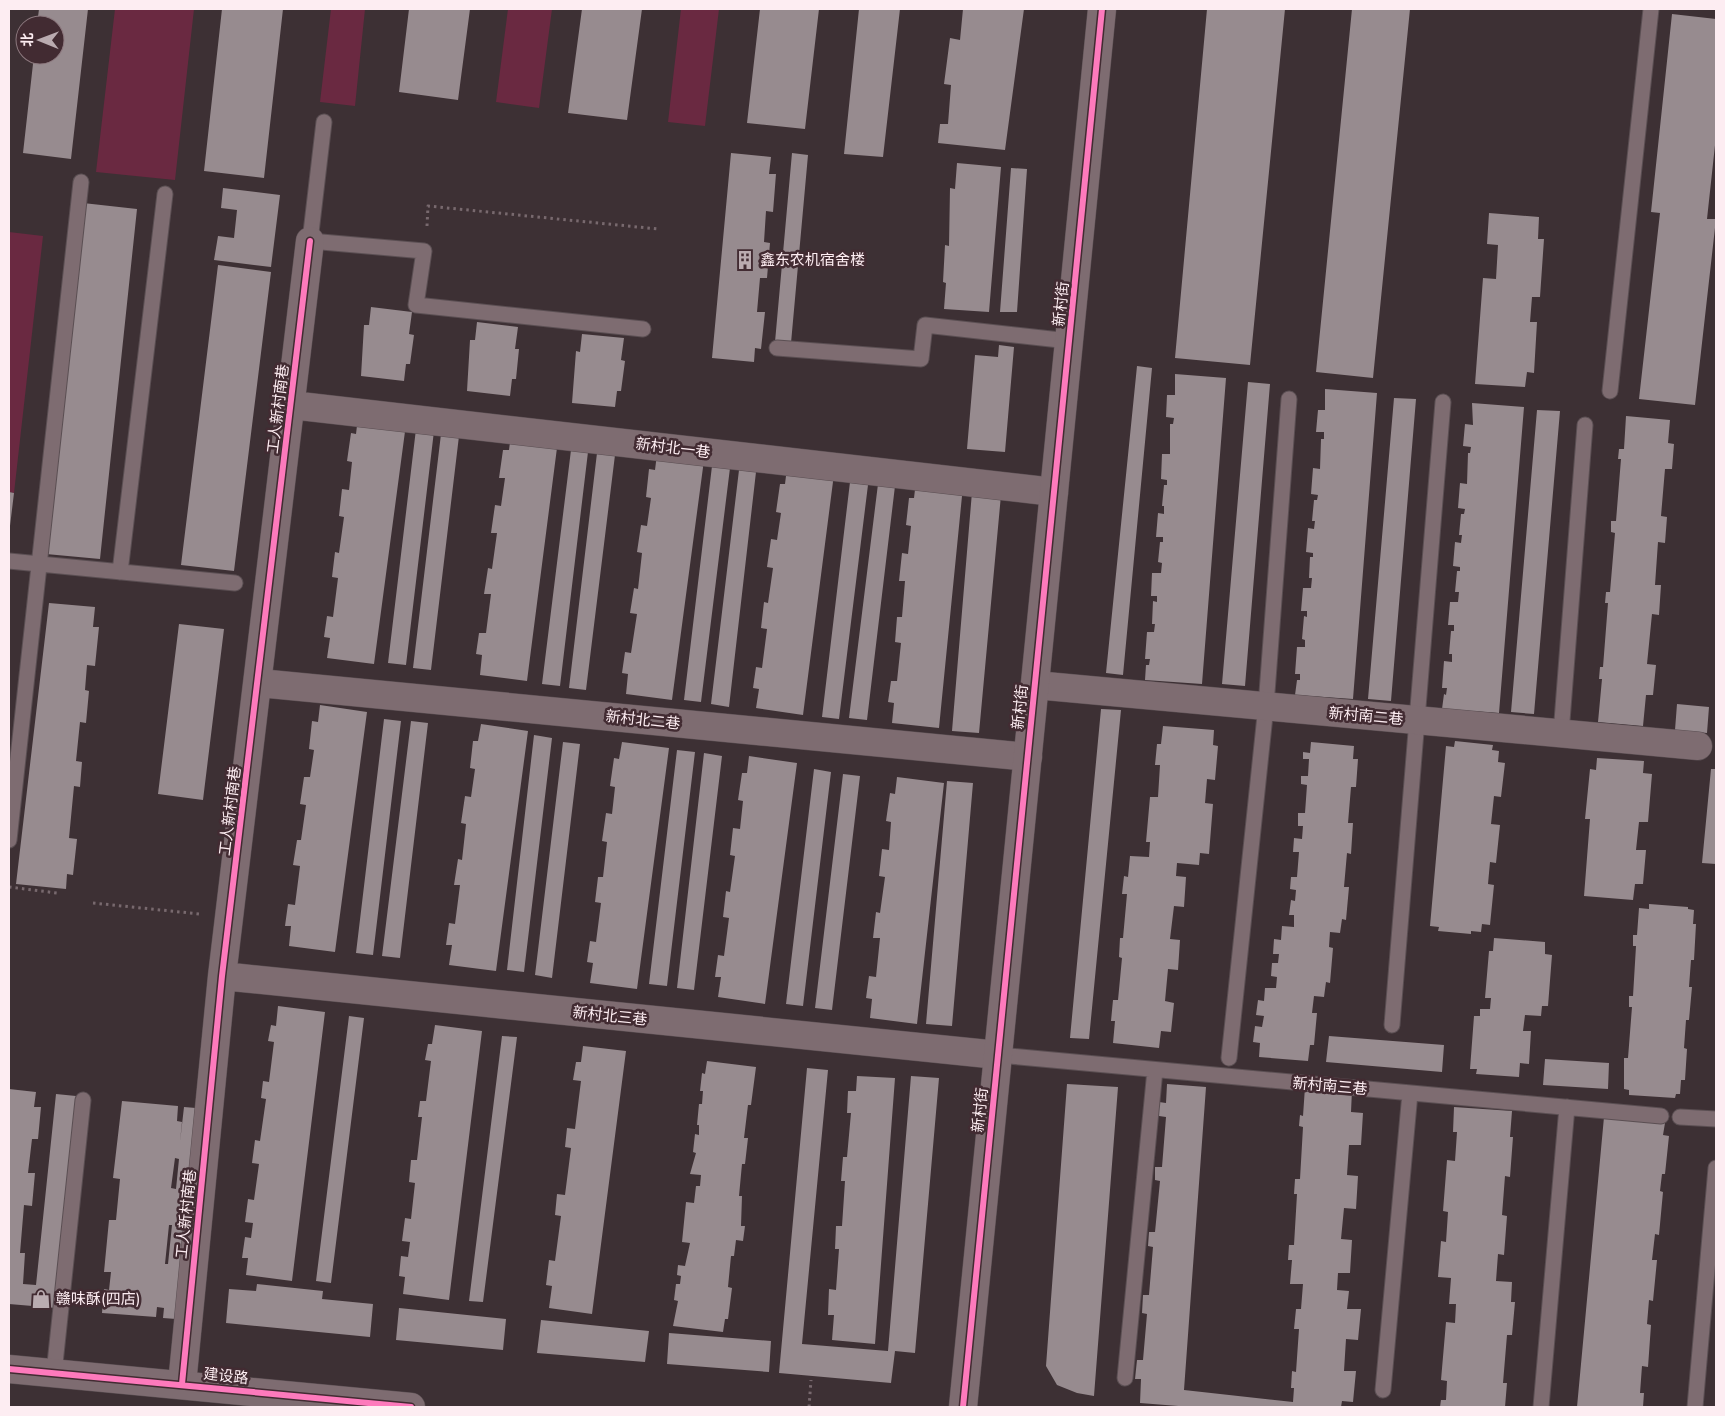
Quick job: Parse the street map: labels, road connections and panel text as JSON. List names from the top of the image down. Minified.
{"streets":{"street":["新村街","工人新村南巷","新村北一巷","新村南二巷","新村北二巷","新村北三巷","建设路"],"lane":["新村南三巷"]},"crossings":[["新村街","新村北一巷"],["新村街","新村南二巷"],["新村街","新村北二巷"],["新村街","新村北三巷"],["新村街","新村南三巷"],["工人新村南巷","新村北一巷"],["工人新村南巷","新村北二巷"],["工人新村南巷","新村北三巷"],["工人新村南巷","建设路"],["新村北三巷","新村南三巷"]],"places":{"building":["鑫东农机宿舍楼"],"shop":["赣味酥(四店)"]},"north":"left"}
